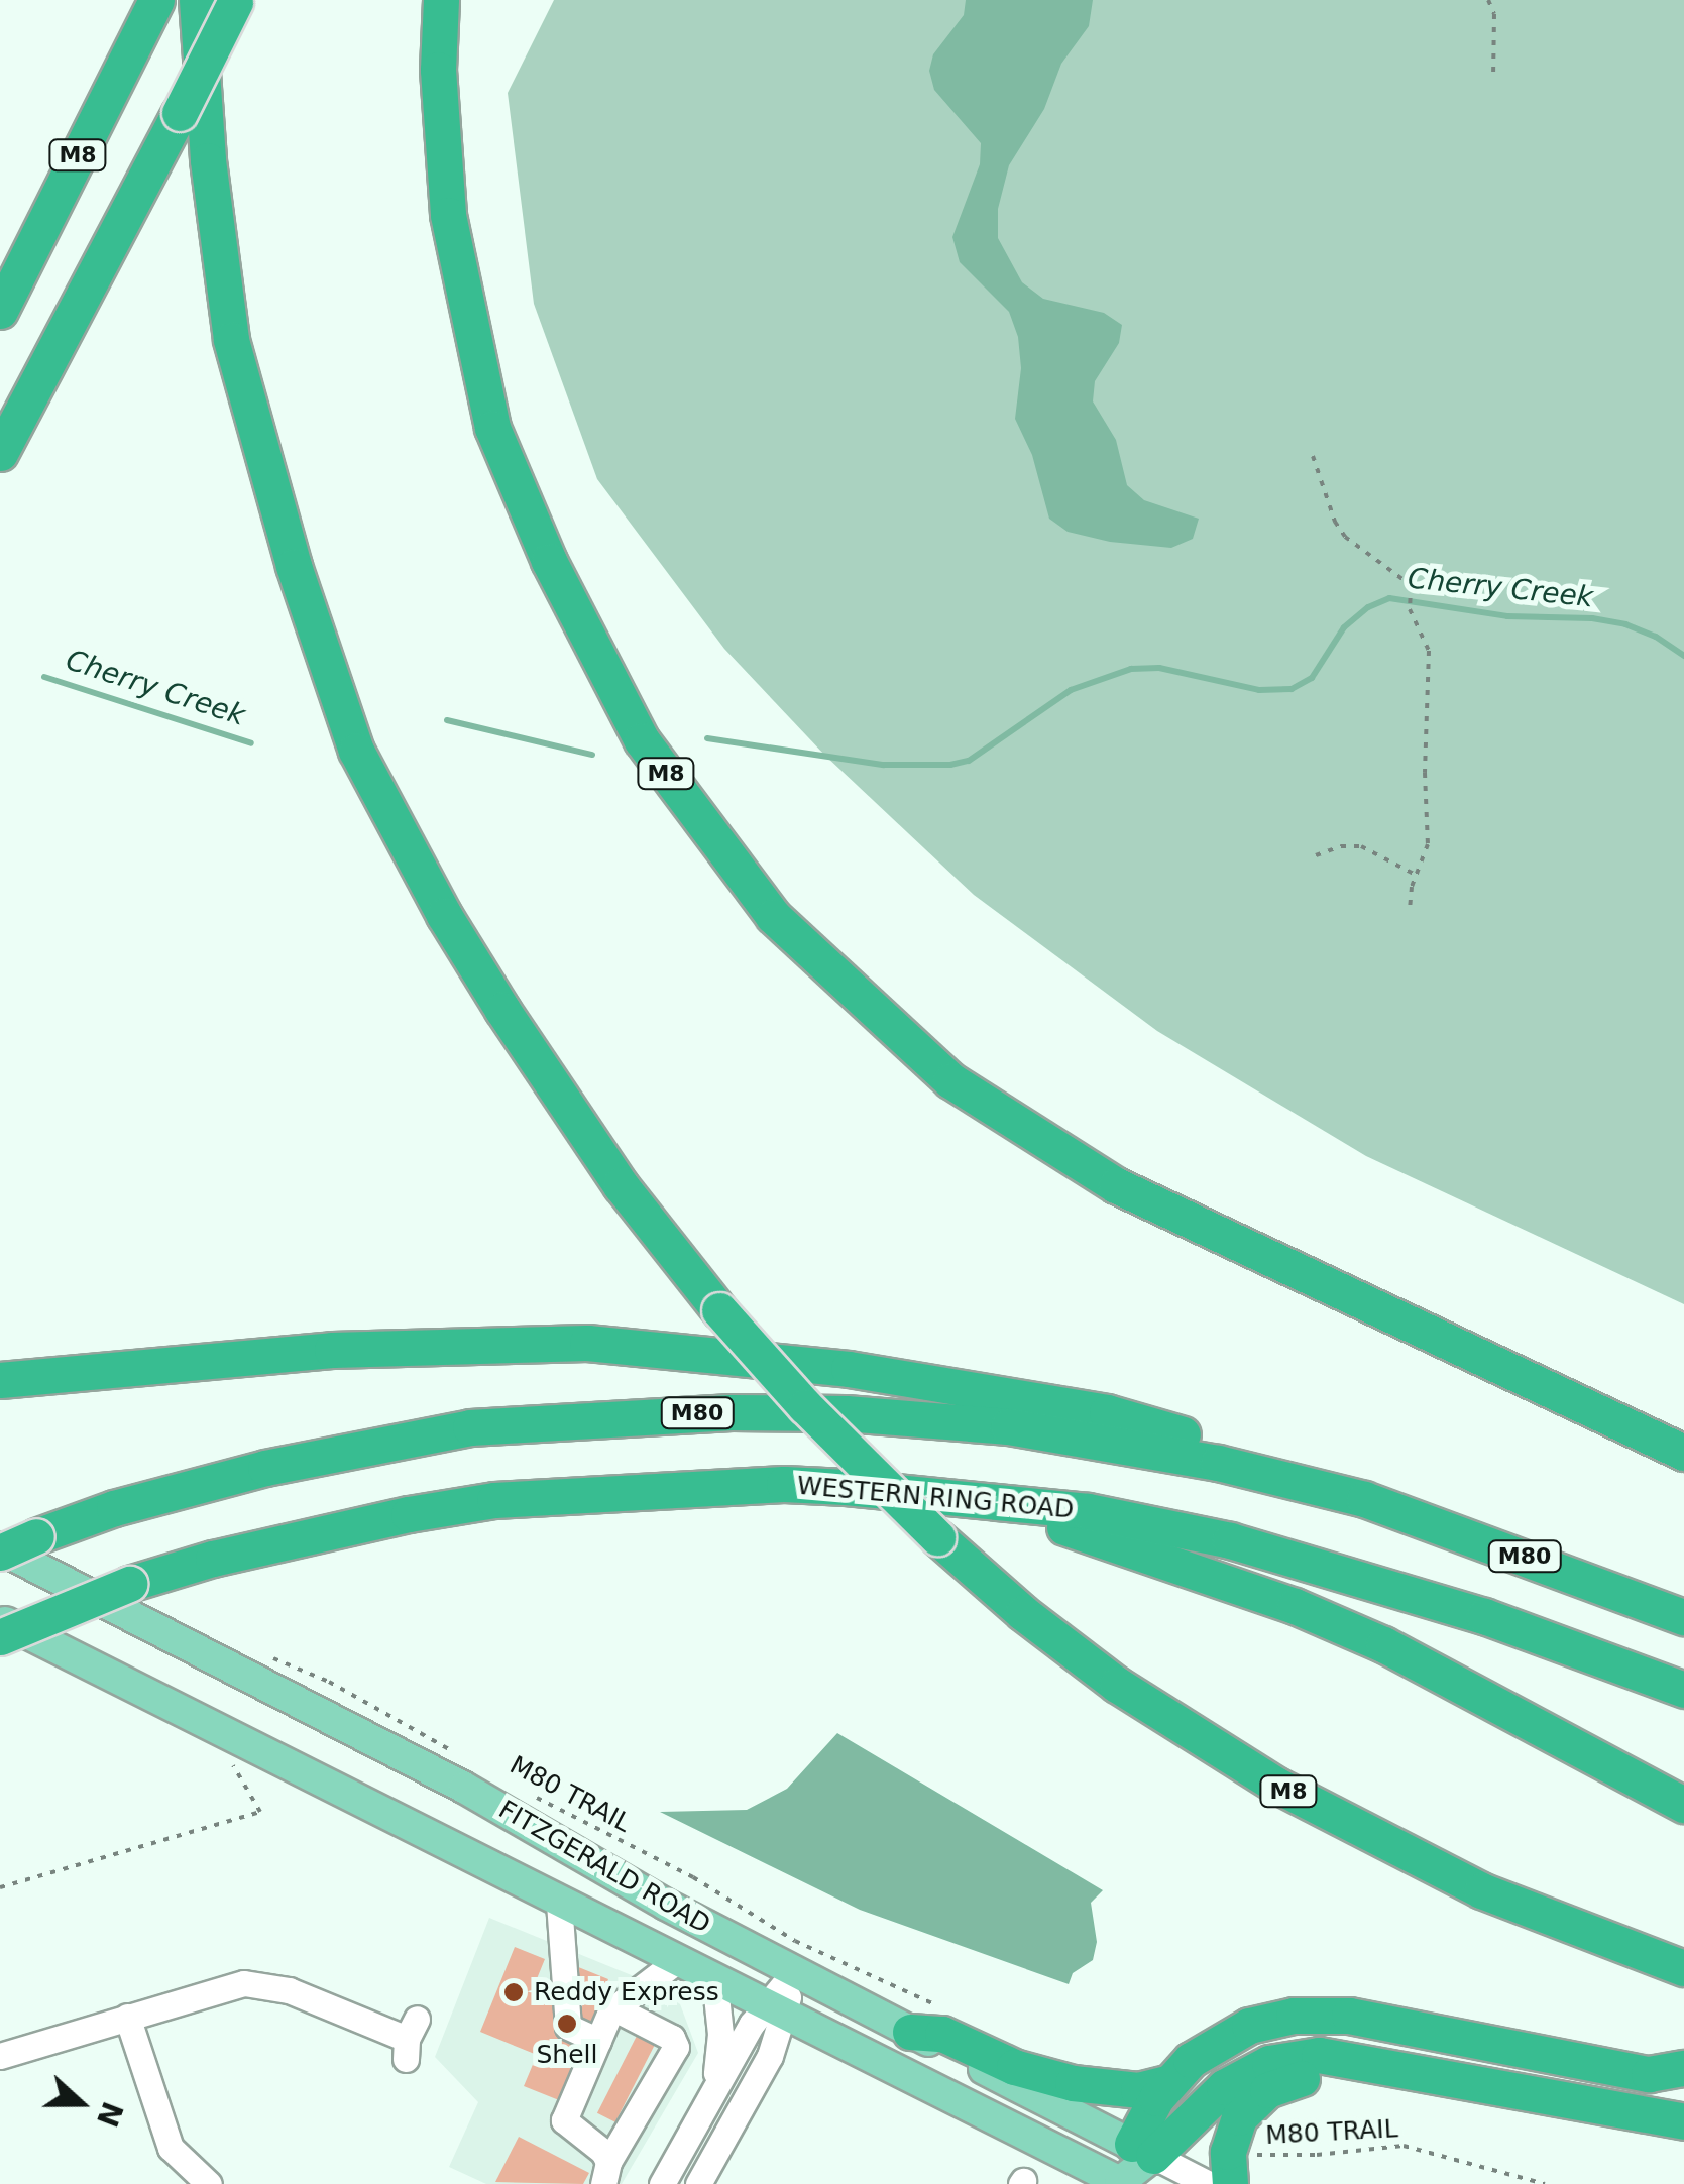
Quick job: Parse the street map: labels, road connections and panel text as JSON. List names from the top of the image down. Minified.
{"streets":{"highway":["M8","M80","WESTERN RING ROAD"],"main road":["FITZGERALD ROAD"],"path":["M80 TRAIL"]},"crossings":[["M80","FITZGERALD ROAD"]],"water":["Cherry Creek"],"places":["Reddy Express","Shell"],"north":"right"}
